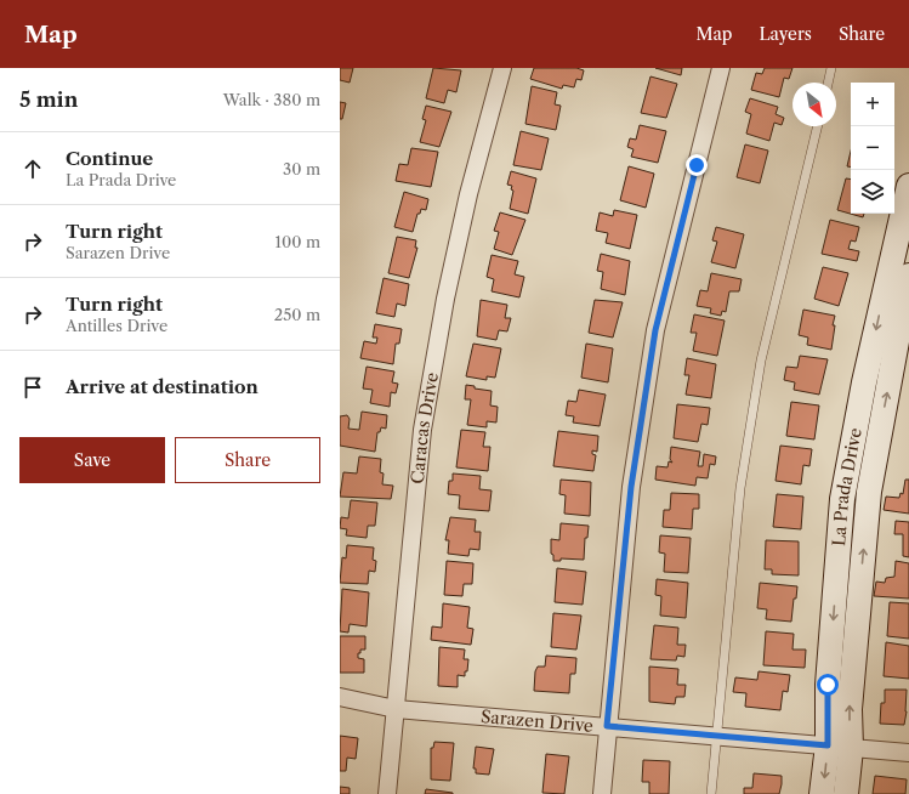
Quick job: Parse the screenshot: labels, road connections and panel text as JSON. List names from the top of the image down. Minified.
{"streets":{"main road":["La Prada Drive"],"street":["Caracas Drive","Sarazen Drive"]},"crossings":[["Caracas Drive","Sarazen Drive"],["La Prada Drive","Sarazen Drive"]],"north":"bottom right","page":{"header":"Map","nav":["Map","Layers","Share"],"heading":["5 min","Walk · 380 m"],"map_buttons":["+","−"],"list":[["Continue","La Prada Drive","30 m"],["Turn right","Sarazen Drive","100 m"],["Turn right","Antilles Drive","250 m"],"Arrive at destination"],"buttons":["Save","Share"]}}
